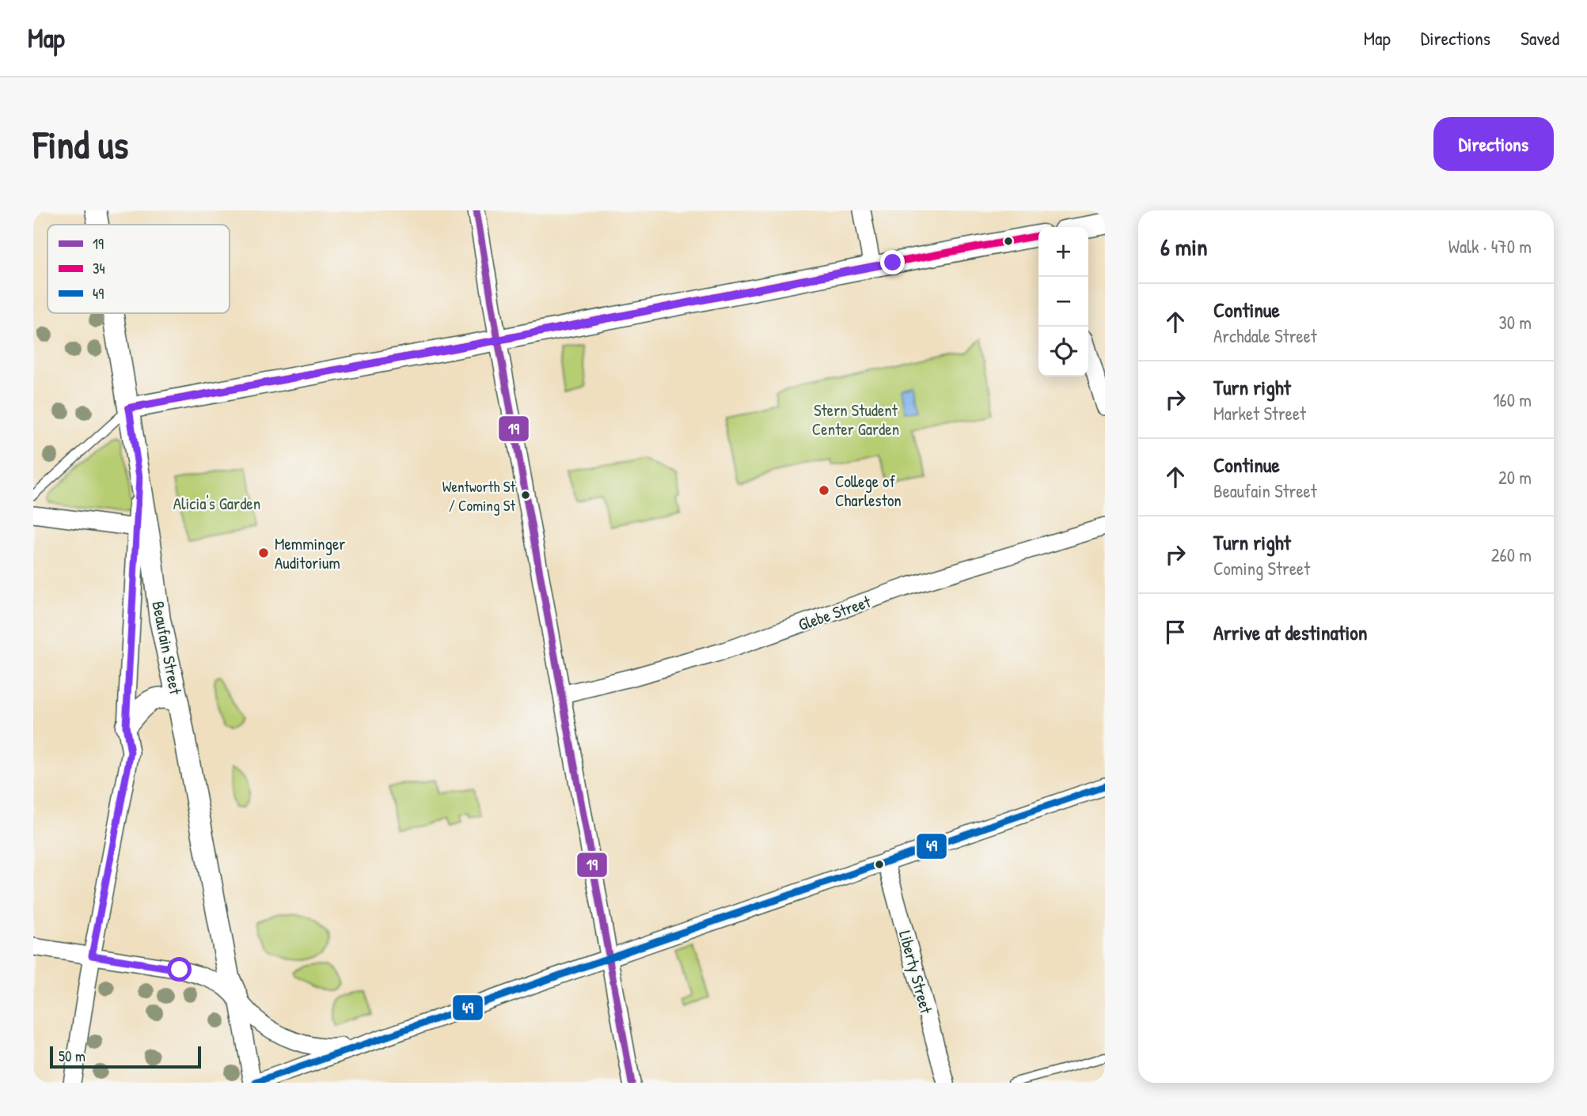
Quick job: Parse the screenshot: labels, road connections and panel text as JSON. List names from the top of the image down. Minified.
{"streets":{"street":["Glebe Street","Beaufain Street","Liberty Street"]},"parks":["Stern Student Center Garden","Alicia's Garden"],"places":["College of Charleston","Wentworth St / Coming St","Memminger Auditorium"],"lines":["transit line 19","transit line 34","transit line 49"],"legend":["19","34","49"],"scale_bar":"50 m","page":{"header":"Map","nav":["Map","Directions","Saved"],"buttons":"Directions","title":"Find us","heading":["6 min","Walk · 470 m"],"map_buttons":["+","−"],"list":[["Continue","Archdale Street","30 m"],["Turn right","Market Street","160 m"],["Continue","Beaufain Street","20 m"],["Turn right","Coming Street","260 m"],"Arrive at destination"],"scale":"50 m"}}
